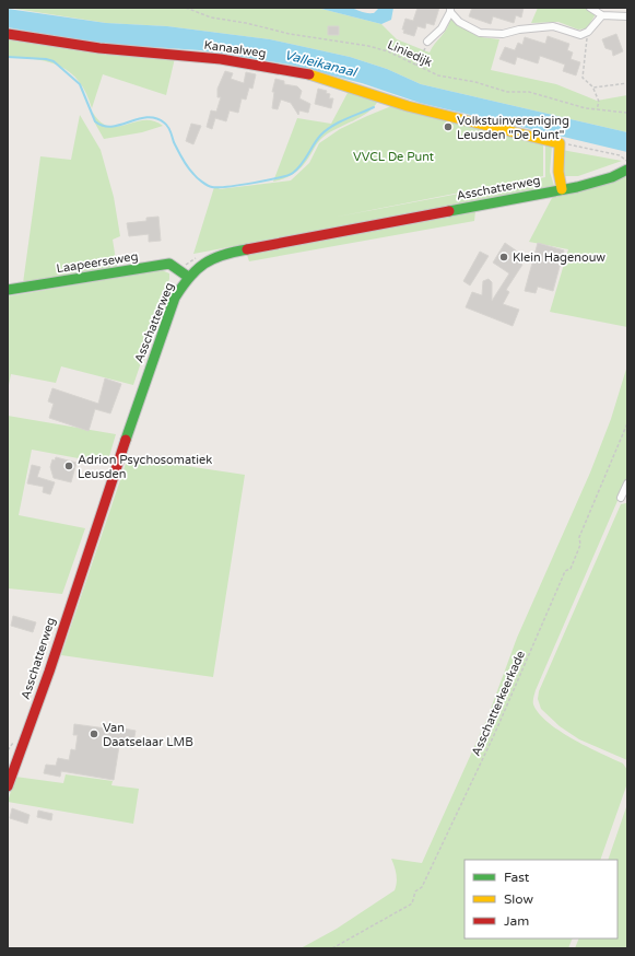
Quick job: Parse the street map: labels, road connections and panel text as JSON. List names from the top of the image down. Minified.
{"streets":{"street":["Kanaalweg","Asschatterweg","Laapeerseweg"],"path":["Liniedijk","Asschatterkeerkade"]},"crossings":[["Asschatterweg","Laapeerseweg"]],"water":["Valleikanaal"],"parks":["VVCL De Punt"],"places":["Volkstuinvereniging Leusden \"De Punt\"","Klein Hagenouw","Adrion Psychosomatiek Leusden","Van Daatselaar LMB"],"legend":["Fast","Slow","Jam"]}
